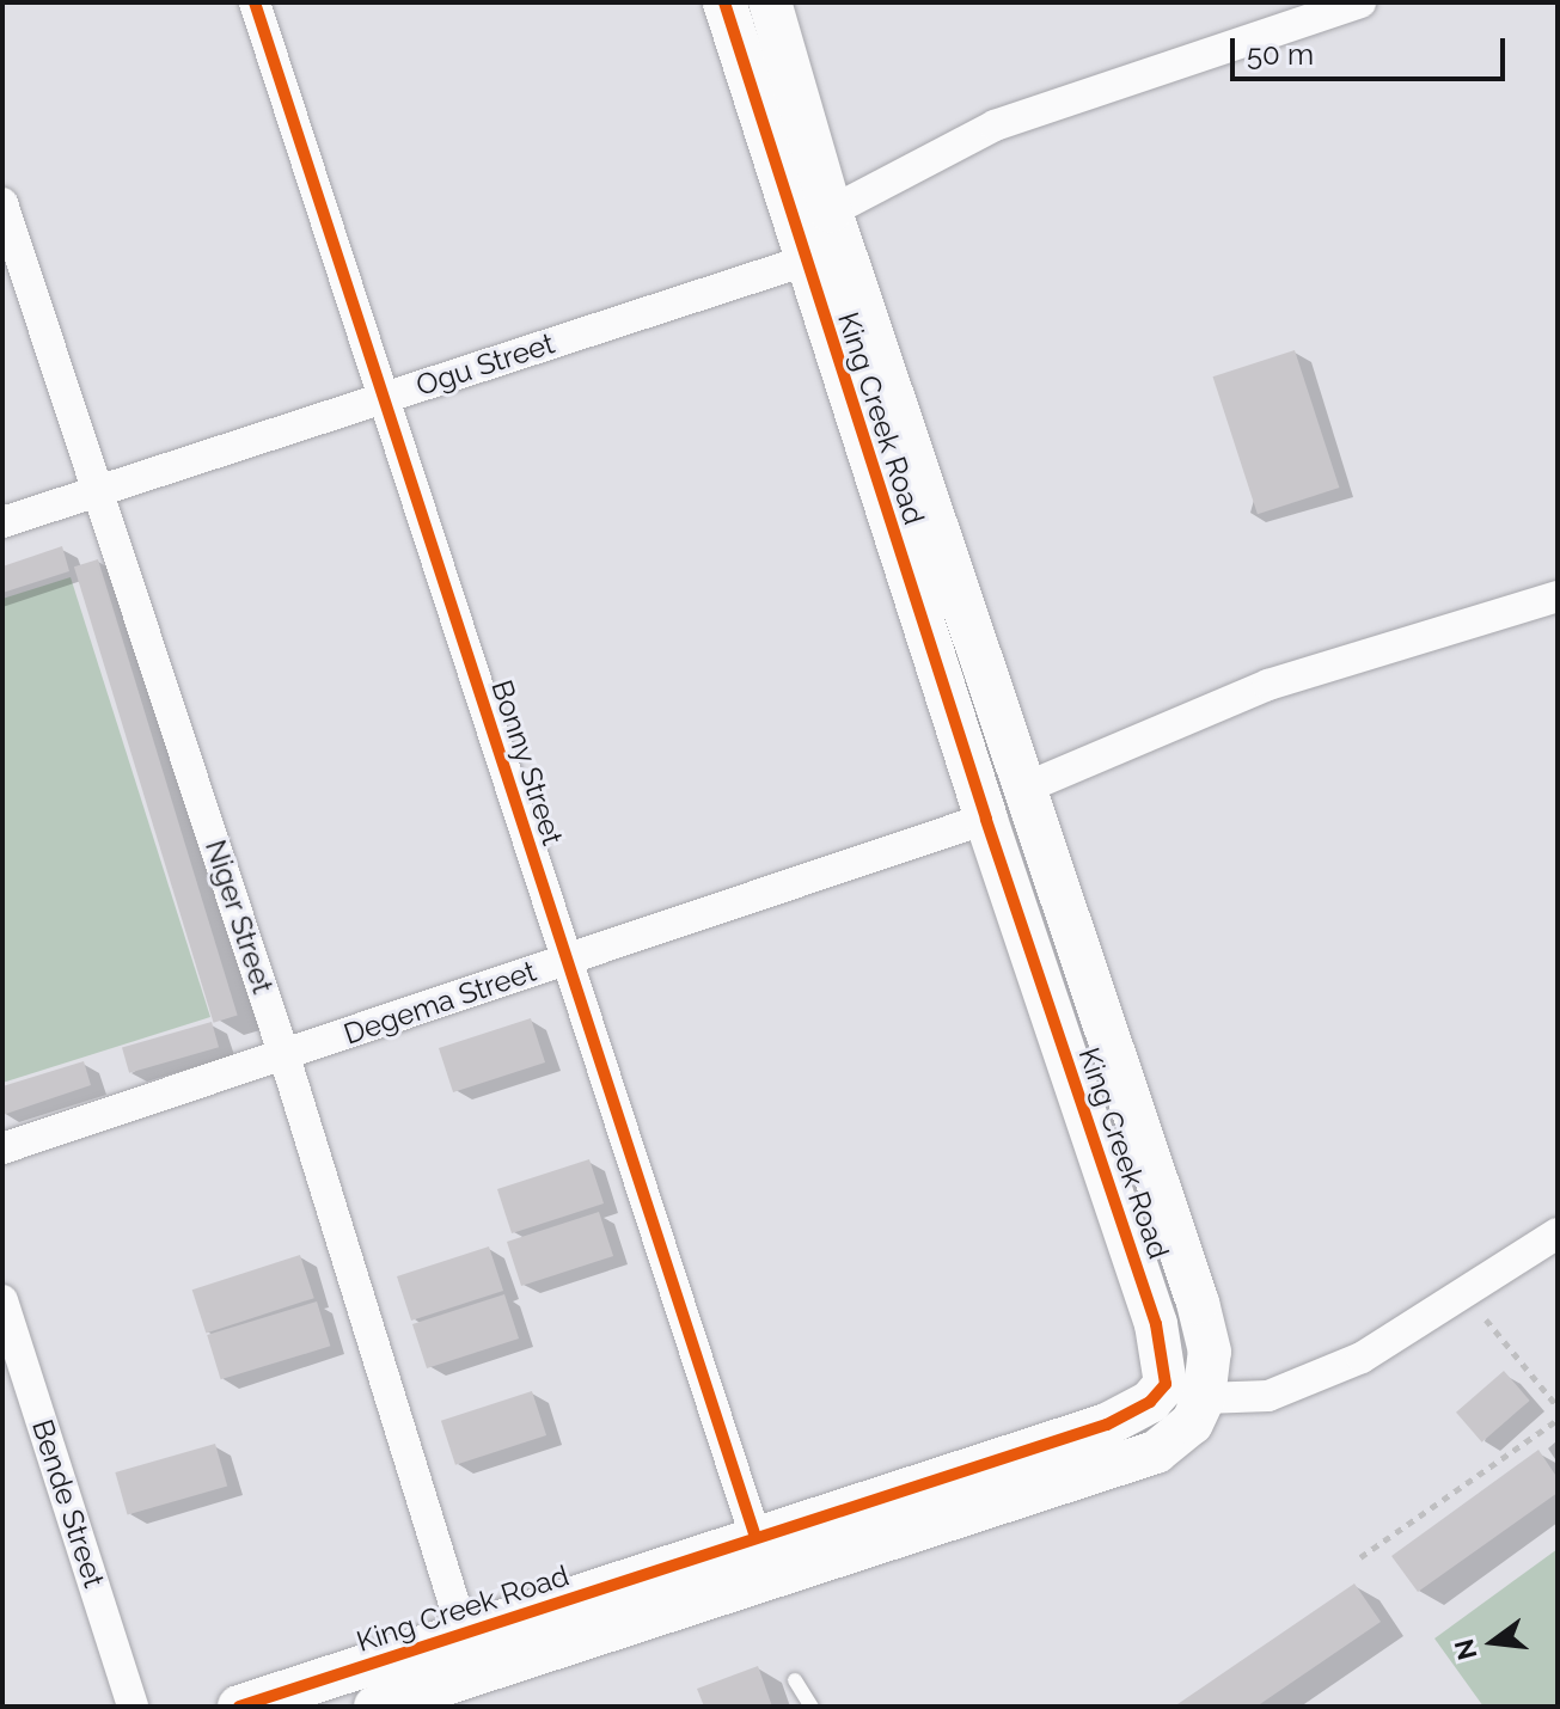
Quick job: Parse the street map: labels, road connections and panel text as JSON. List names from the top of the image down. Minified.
{"streets":{"street":["Ogu Street","King Creek Road","Bonny Street","Niger Street","Degema Street","Bende Street"]},"crossings":[["Ogu Street","King Creek Road"],["Ogu Street","Bonny Street"],["Ogu Street","Niger Street"],["King Creek Road","Bonny Street"],["King Creek Road","Niger Street"],["King Creek Road","Degema Street"],["Bonny Street","Degema Street"],["Niger Street","Degema Street"]],"scale_bar":"50 m","north":"left"}
